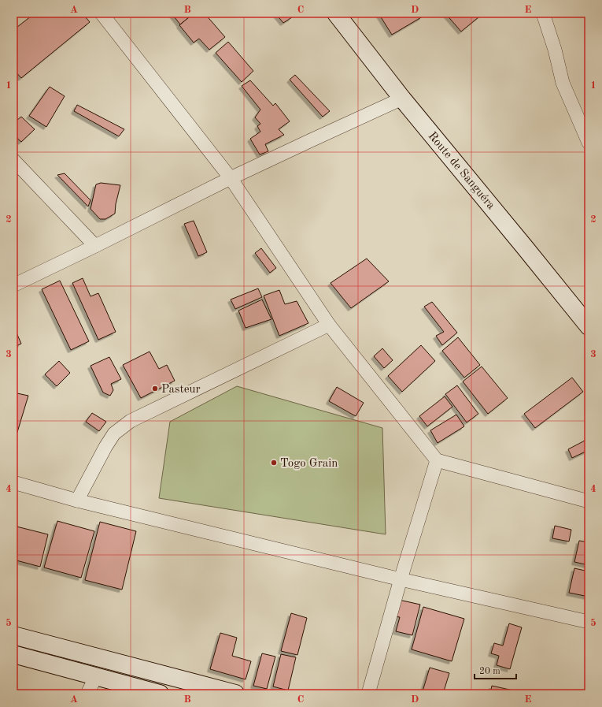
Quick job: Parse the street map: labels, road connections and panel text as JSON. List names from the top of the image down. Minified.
{"streets":{"street":["Route de Sanguéra"]},"places":["Pasteur","Togo Grain"],"scale_bar":"20 m","grid":{"columns":["A","B","C","D","E"],"rows":["1","2","3","4","5"]}}
